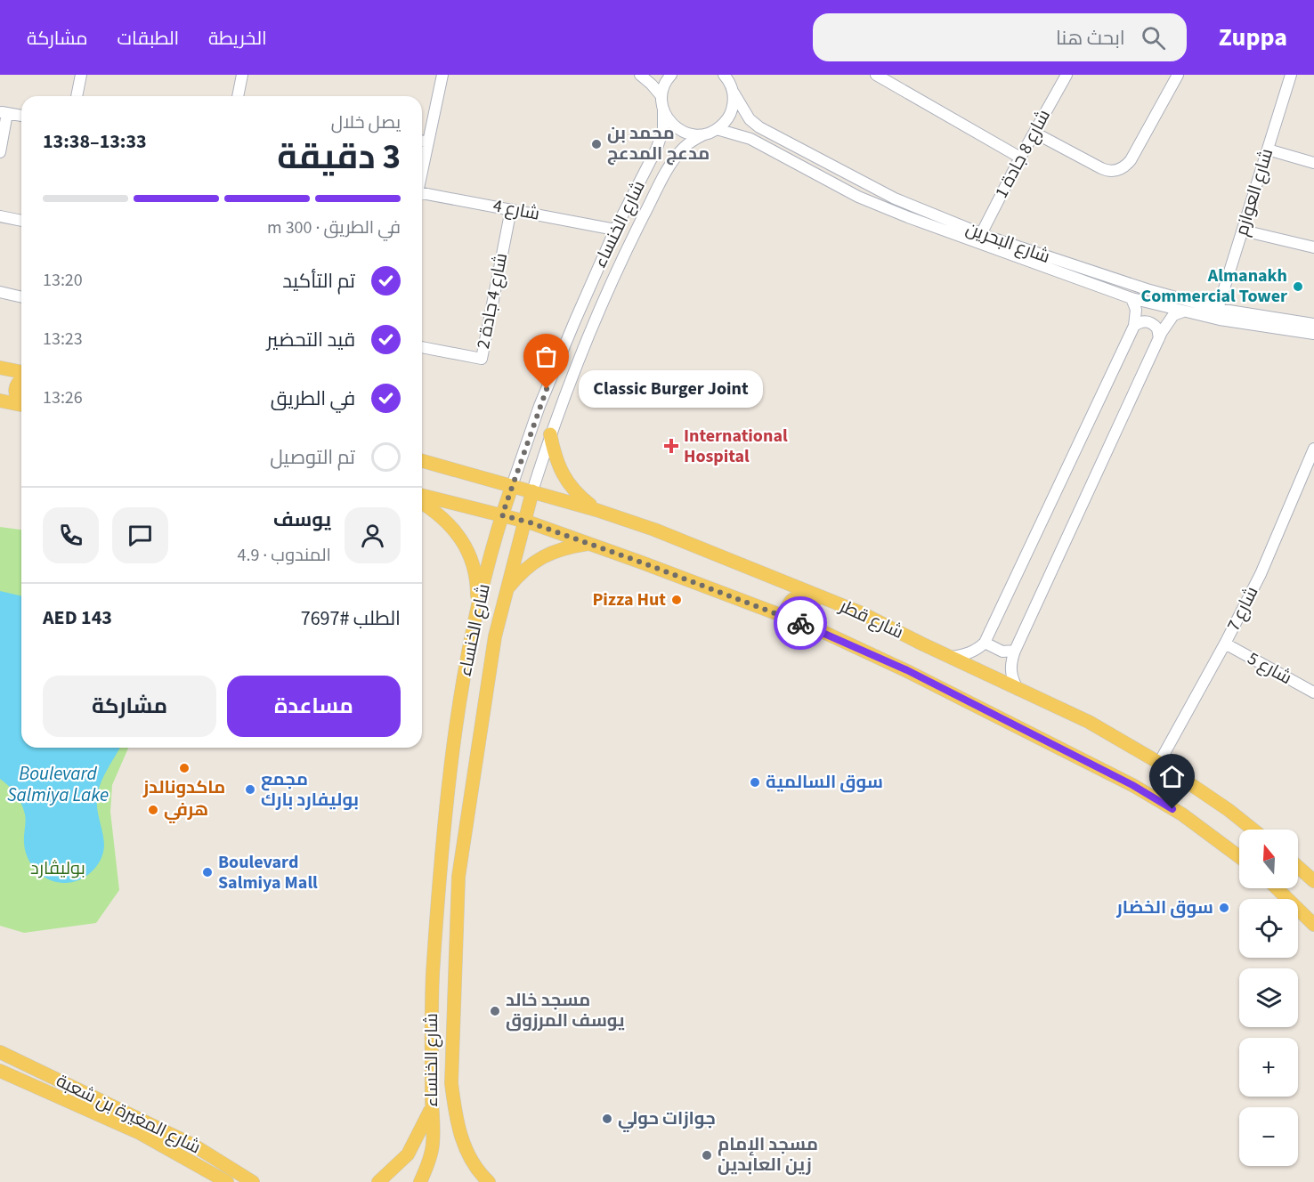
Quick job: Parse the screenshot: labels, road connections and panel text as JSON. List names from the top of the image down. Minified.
{"streets":{"main road":["شارع الخنساء","شارع قطر","شارع المغيرة بن شعبة"],"street":["شارع 8 جادة 1","شارع العوازم","شارع 4","شارع البحرين","شارع 4 جادة 2","شارع 7","شارع 5"]},"crossings":[["شارع 8 جادة 1","شارع البحرين"],["شارع العوازم","شارع البحرين"],["شارع 4","شارع الخنساء"],["شارع 4","شارع 4 جادة 2"],["شارع الخنساء","شارع البحرين"],["شارع الخنساء","شارع قطر"],["شارع 7","شارع قطر"],["شارع 7","شارع 5"]],"water":["Boulevard Salmiya Lake"],"parks":["بوليڤارد"],"places":{"other":["محمد بن مدعج المدعج","Almanakh Commercial Tower","Classic Burger Joint","Pizza Hut","ماكدونالدز","سوق السالمية","مجمع بوليفارد بارك","هرفي","Boulevard Salmiya Mall","سوق الخضار","مسجد خالد يوسف المرزوق","جوازات حولي","مسجد الإمام زين العابدين"],"health":["International Hospital"]},"north":"top","page":{"header":"Zuppa","search":"ابحث هنا","nav":["الخريطة","الطبقات","مشاركة"],"heading":["3 دقيقة","يصل خلال","13:33–13:38"],"panel":["يوسف","المندوب · 4.9","الطلب #7697","AED 143"],"bar":"في الطريق · 300 m","list":[["تم التأكيد","13:20"],["قيد التحضير","13:23"],["في الطريق","13:26"],"تم التوصيل"],"bubble":"Classic Burger Joint","buttons":["مساعدة","مشاركة"],"map_buttons":["+","−"]}}
